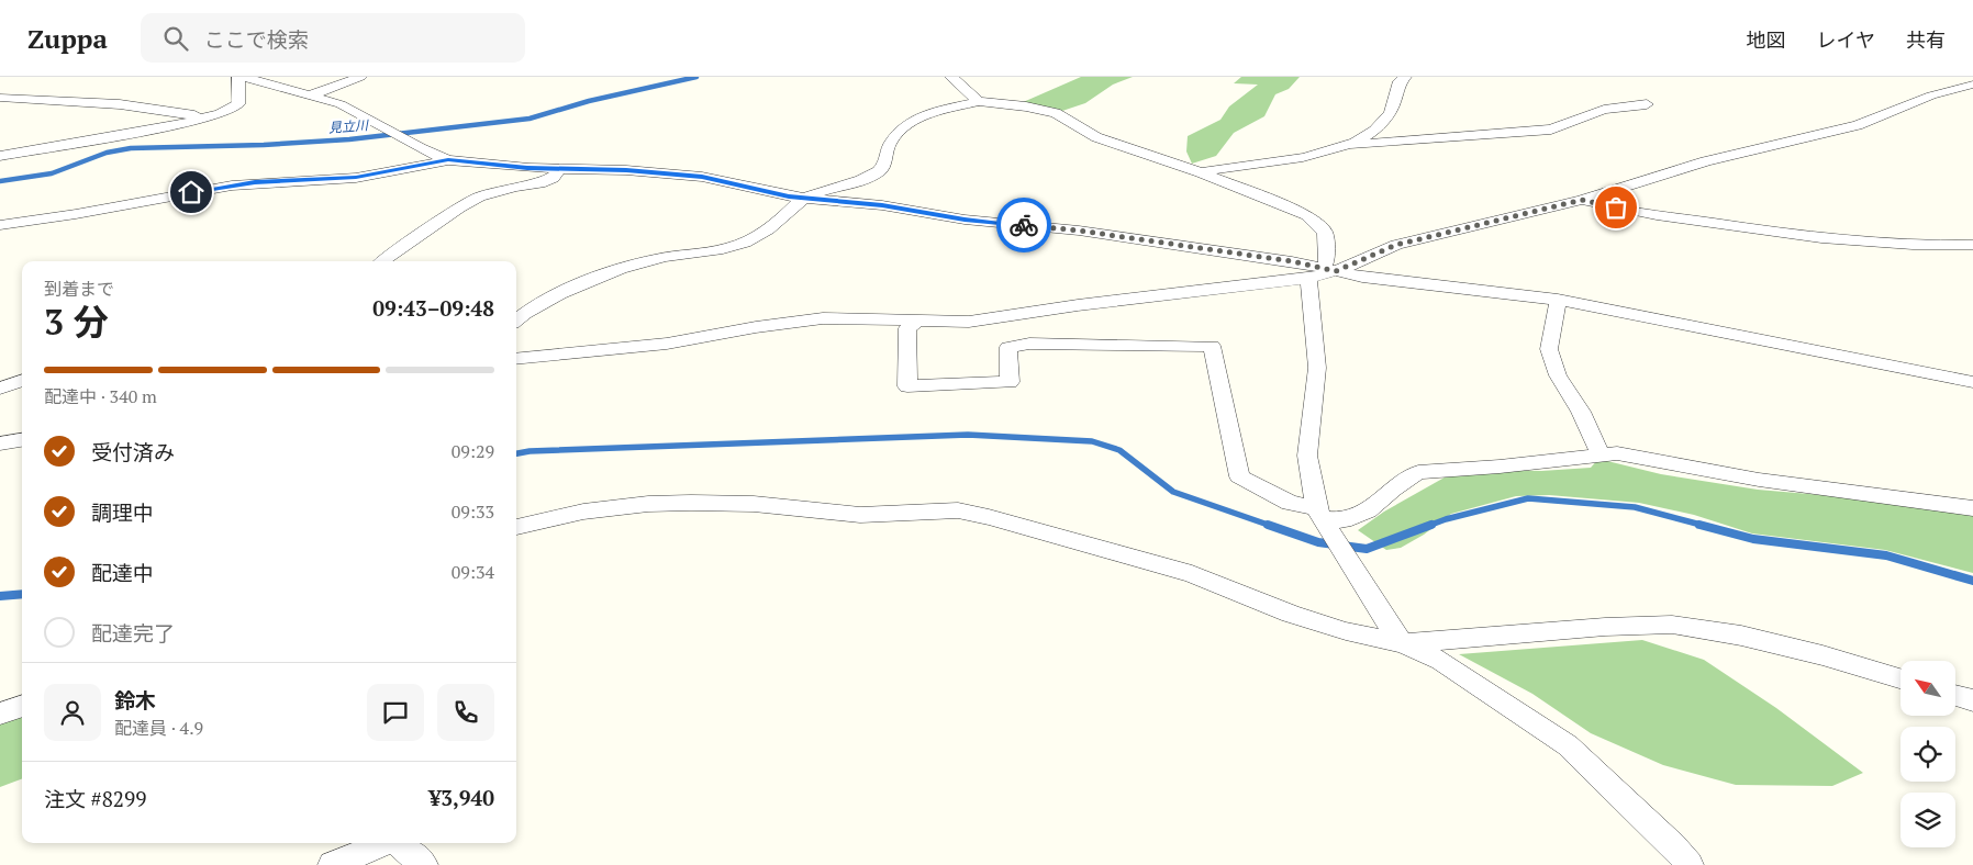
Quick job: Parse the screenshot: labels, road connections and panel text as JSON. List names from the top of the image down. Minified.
{"water":["見立川"],"north":"top left","page":{"header":"Zuppa","search":"ここで検索","nav":["地図","レイヤ","共有"],"heading":["3 分","到着まで","09:43–09:48"],"panel":["鈴木","配達員 · 4.9","注文 #8299","¥3,940"],"bar":"配達中 · 340 m","list":[["受付済み","09:29"],["調理中","09:33"],["配達中","09:34"],"配達完了"]}}
